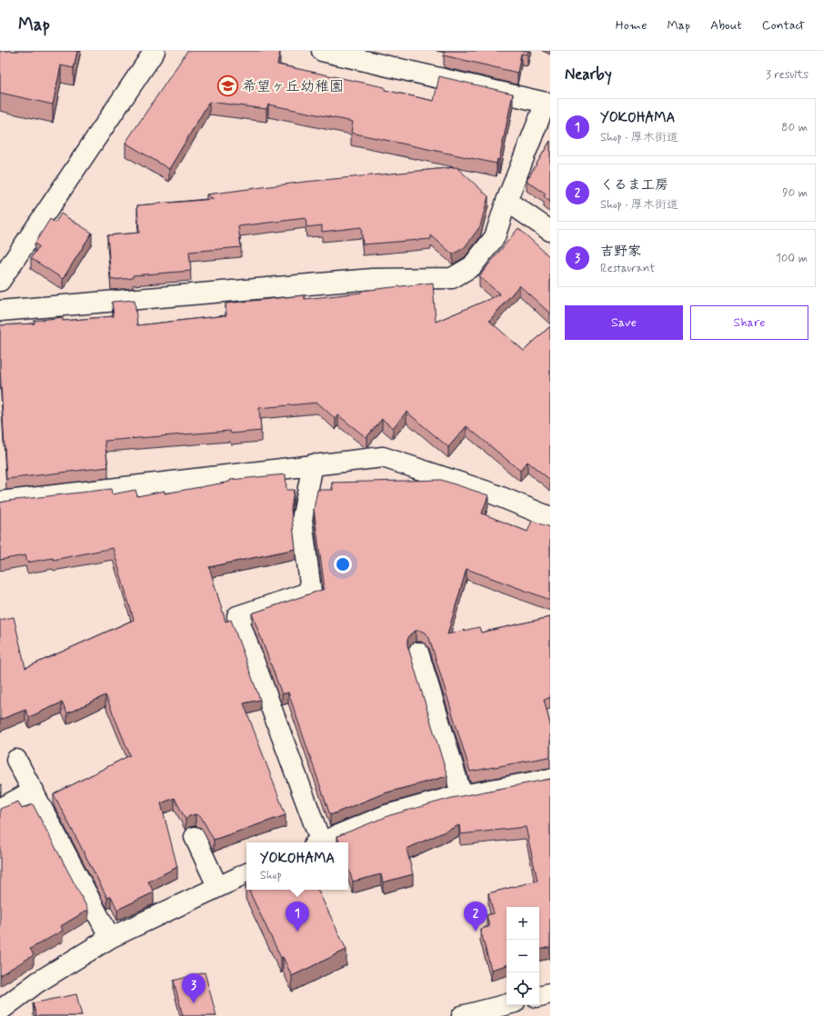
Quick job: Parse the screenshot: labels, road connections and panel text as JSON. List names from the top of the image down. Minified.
{"places":{"school or university":["希望ヶ丘幼稚園"]},"page":{"header":"Map","nav":["Home","Map","About","Contact"],"heading":["Nearby","3 results"],"list":[{"mark":"1","name":"YOKOHAMA","note":"Shop · 厚木街道","value":"80 m"},{"mark":"2","name":"くるま工房","note":"Shop · 厚木街道","value":"90 m"},{"mark":"3","name":"吉野家","note":"Restaurant","value":"100 m"}],"buttons":["Save","Share"],"popup":["YOKOHAMA","Shop"],"pins":["1","2","3"],"map_buttons":["+","−"]}}
